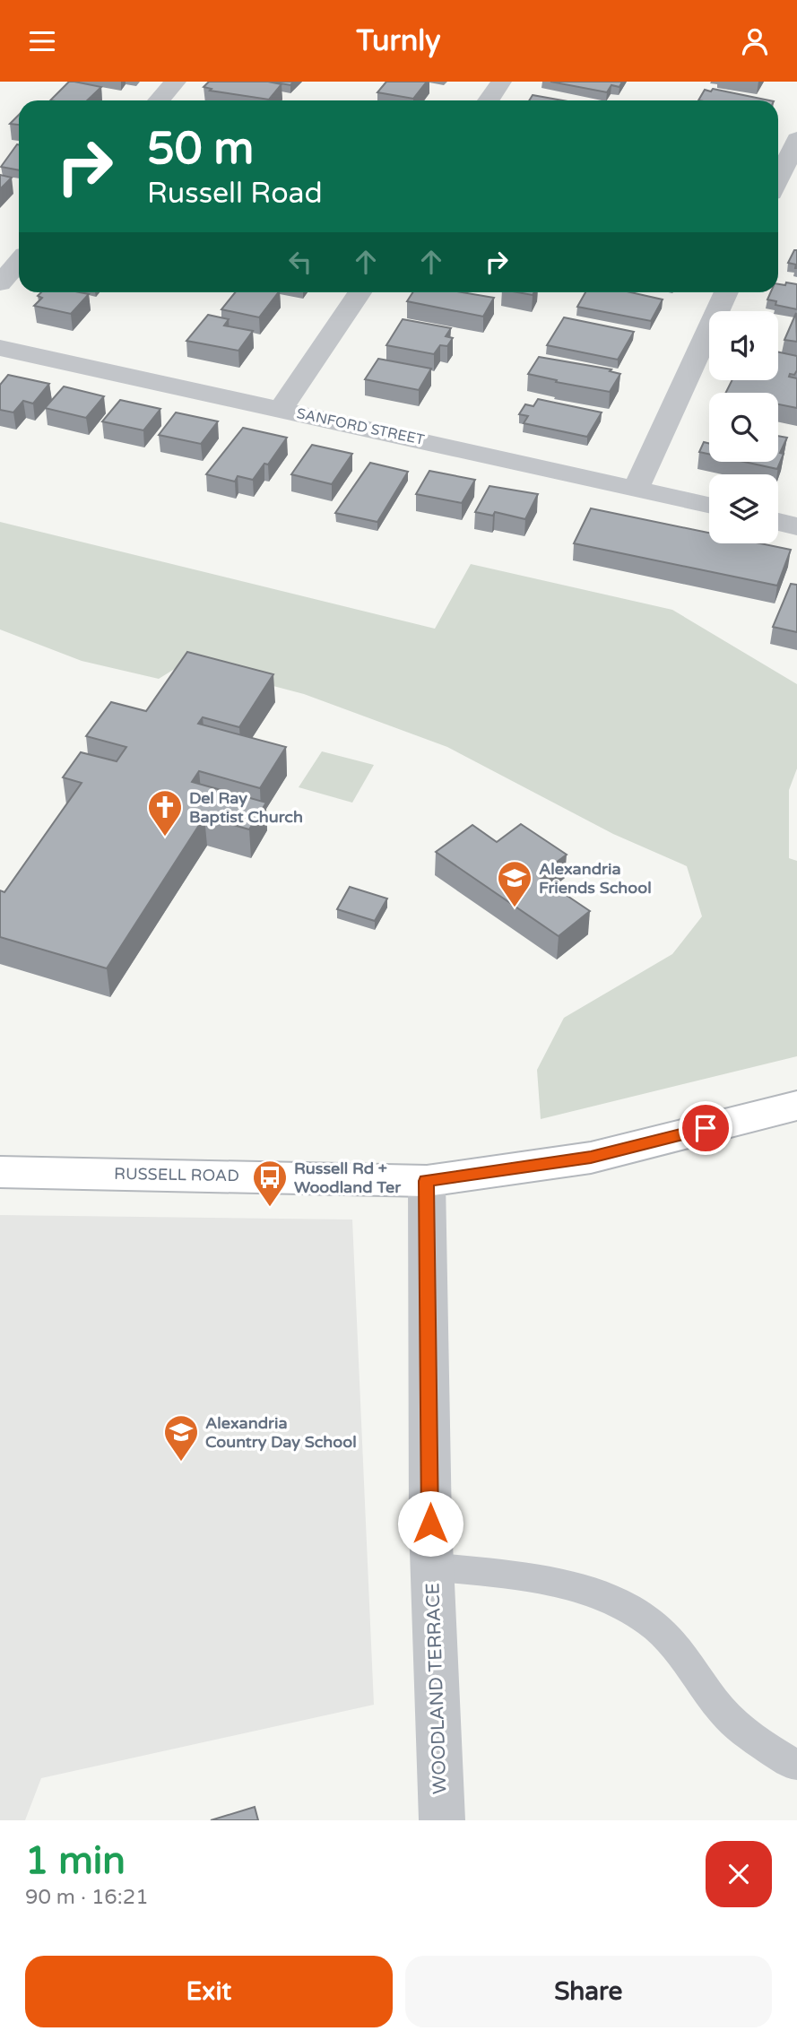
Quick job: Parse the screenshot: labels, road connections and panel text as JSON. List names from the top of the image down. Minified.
{"streets":{"street":["SANFORD STREET","RUSSELL ROAD","WOODLAND TERRACE"]},"crossings":[["RUSSELL ROAD","WOODLAND TERRACE"]],"places":{"church":["Del Ray Baptist Church"],"school or university":["Alexandria Friends School","Alexandria Country Day School"],"bus stop":["Russell Rd + Woodland Ter"]},"page":{"header":"Turnly","turn":["50 m","Russell Road"],"heading":["1 min","90 m · 16:21"],"buttons":["Exit","Share"]}}
